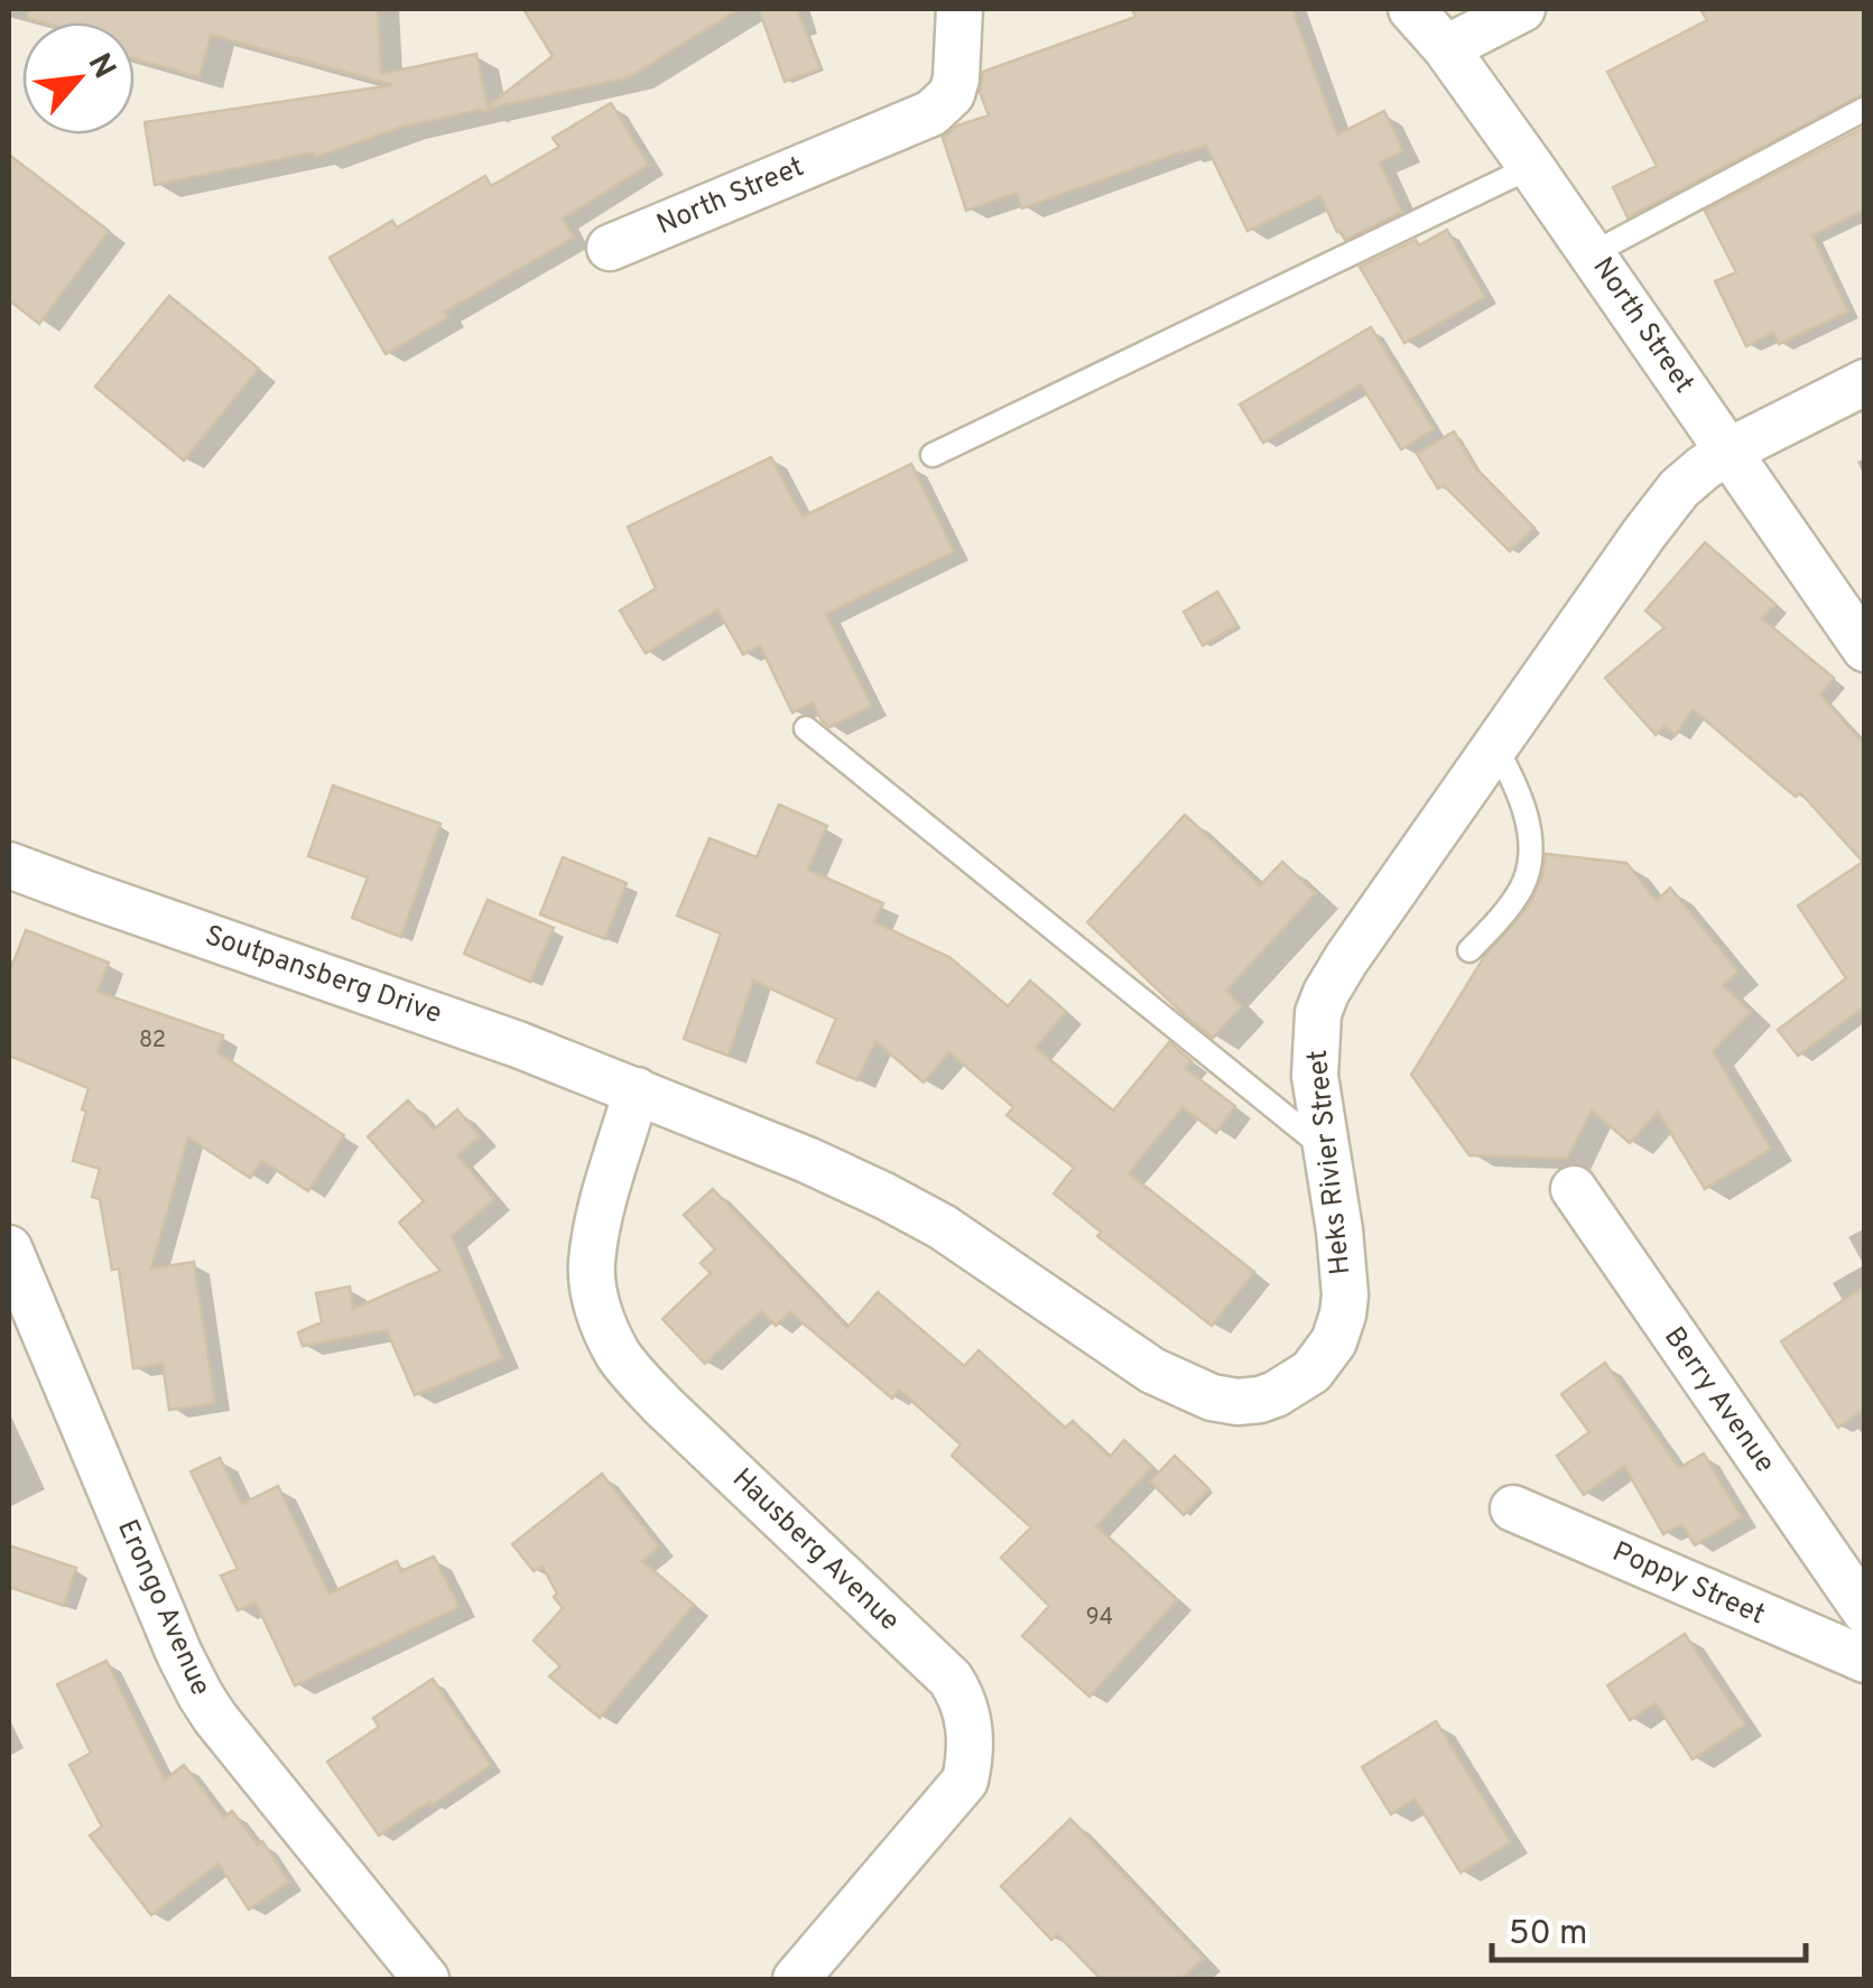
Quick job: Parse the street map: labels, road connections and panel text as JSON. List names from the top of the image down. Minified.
{"streets":{"street":["North Street","Soutpansberg Drive","Heks Rivier Street","Berry Avenue","Hausberg Avenue","Poppy Street","Erongo Avenue"]},"crossings":[["North Street","Heks Rivier Street"],["Soutpansberg Drive","Heks Rivier Street"],["Soutpansberg Drive","Hausberg Avenue"],["Heks Rivier Street","Hausberg Avenue"]],"house_numbers":["82","94"],"scale_bar":"50 m","north":"top right"}
